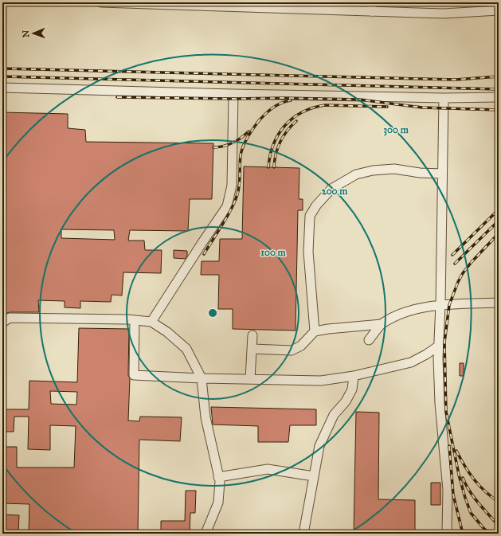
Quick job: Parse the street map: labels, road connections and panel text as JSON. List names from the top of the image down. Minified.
{"north":"left","rings":["300 m","200 m","100 m"]}
